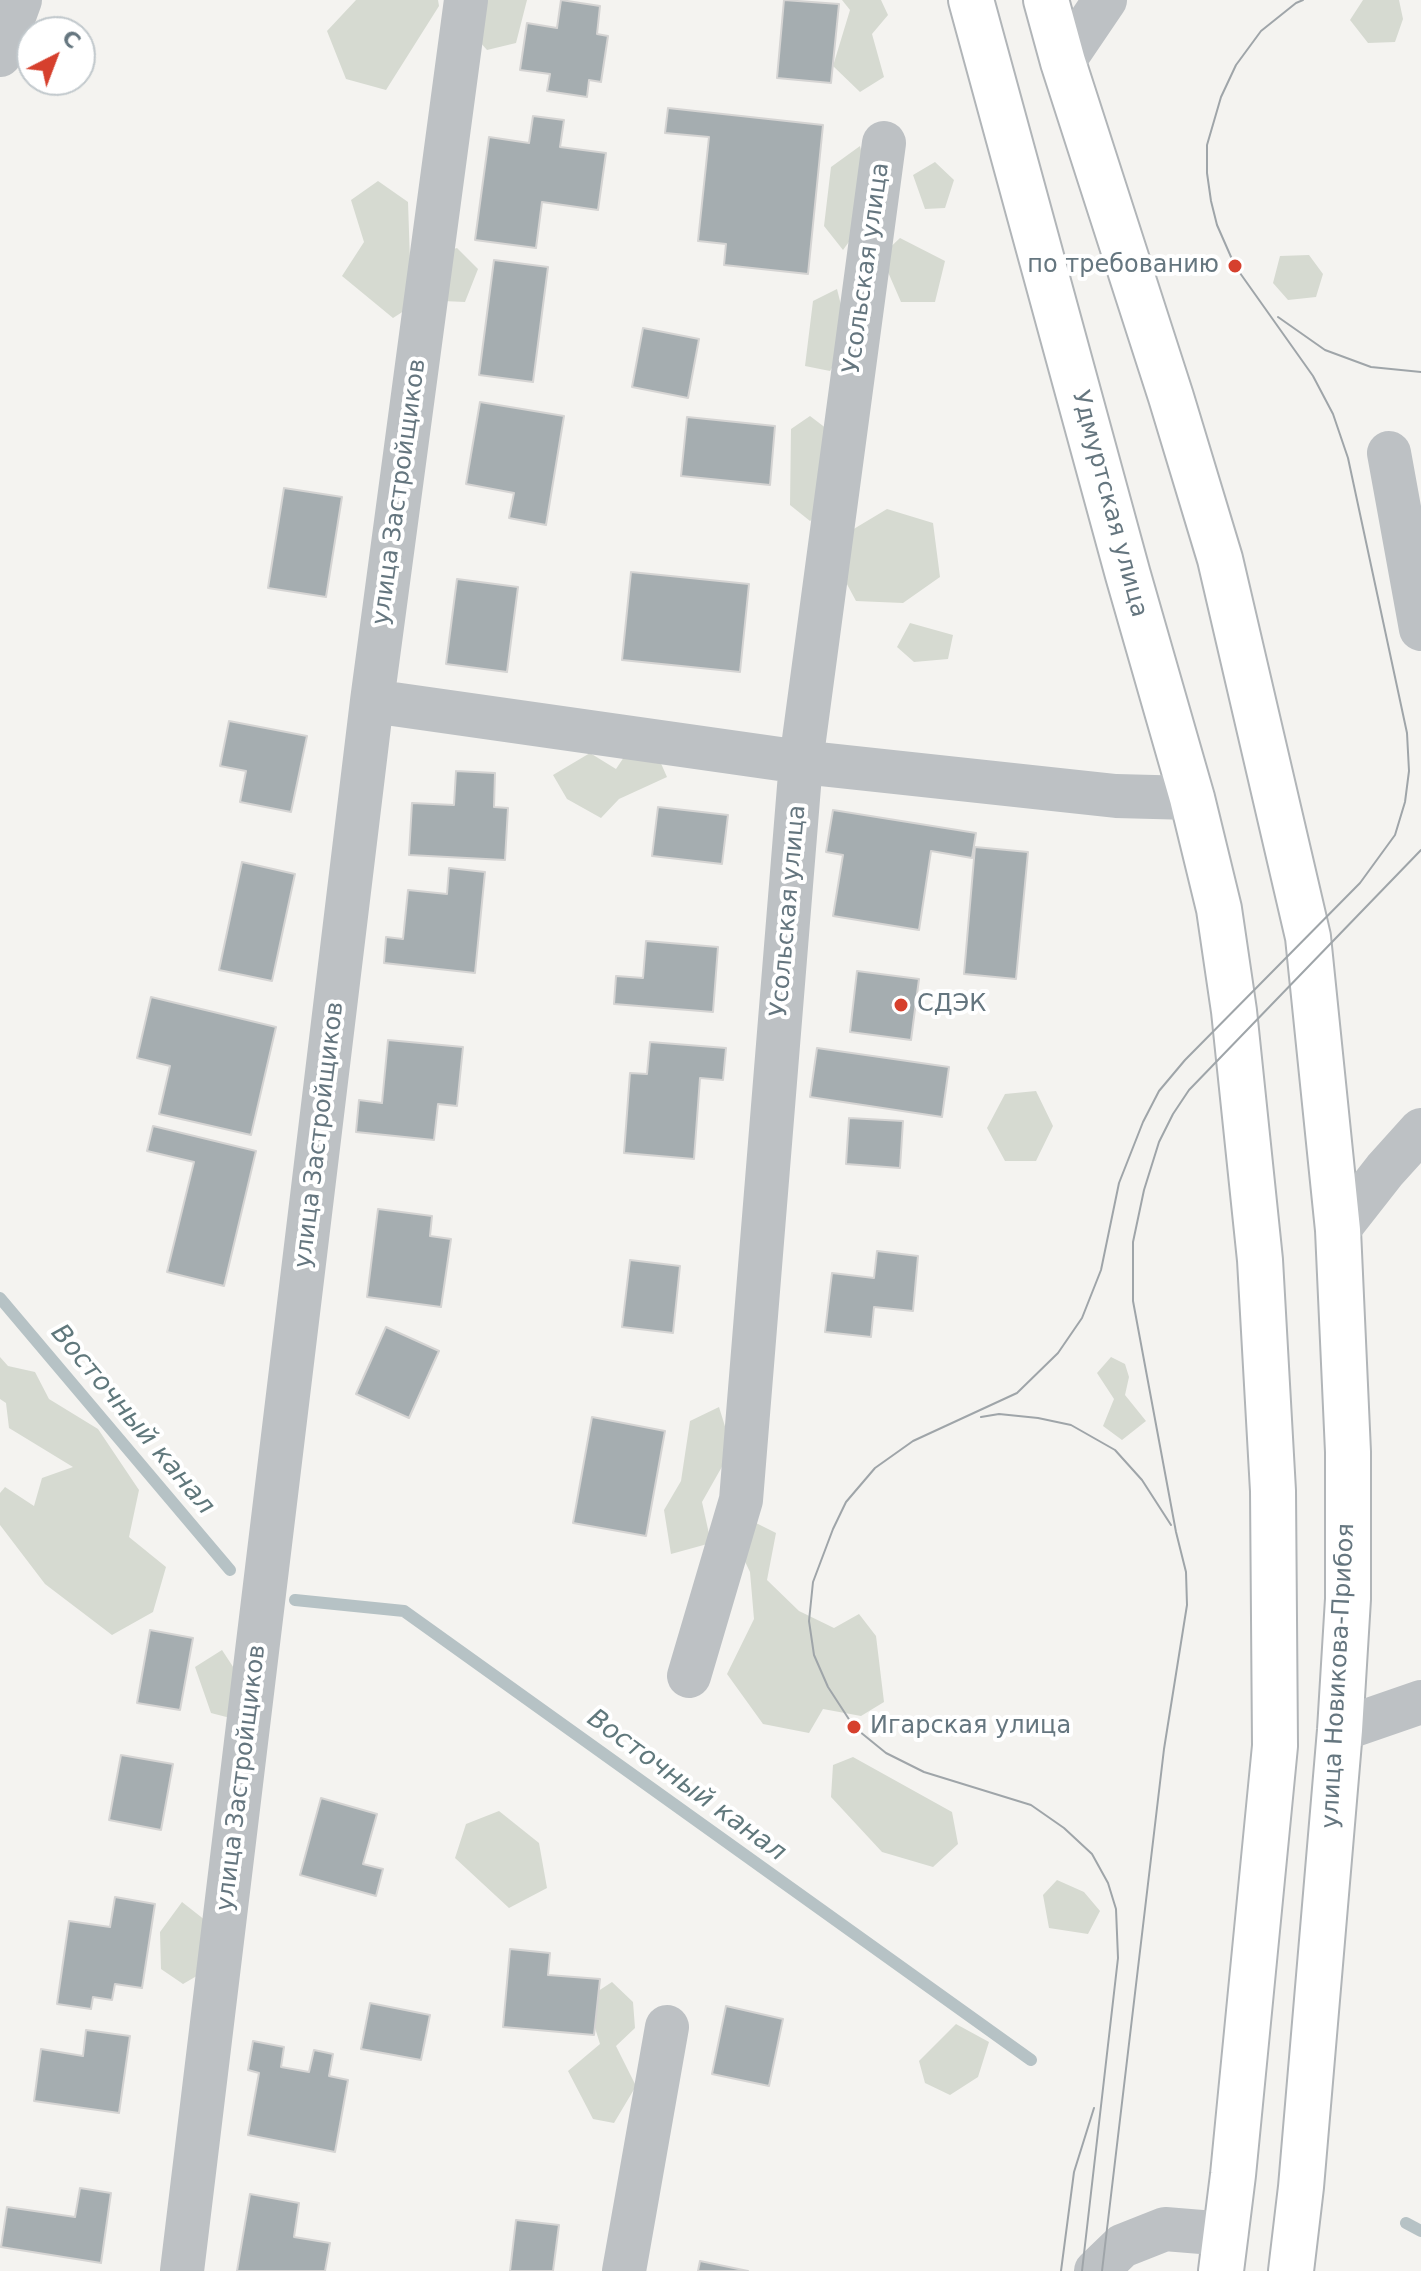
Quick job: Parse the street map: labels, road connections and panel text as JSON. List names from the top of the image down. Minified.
{"streets":{"main road":["Удмуртская улица","улица Новикова-Прибоя"],"street":["Усольская улица","улица Застройщиков"]},"water":["Восточный канал"],"places":["по требованию","СДЭК","Игарская улица"],"north":"top right"}
